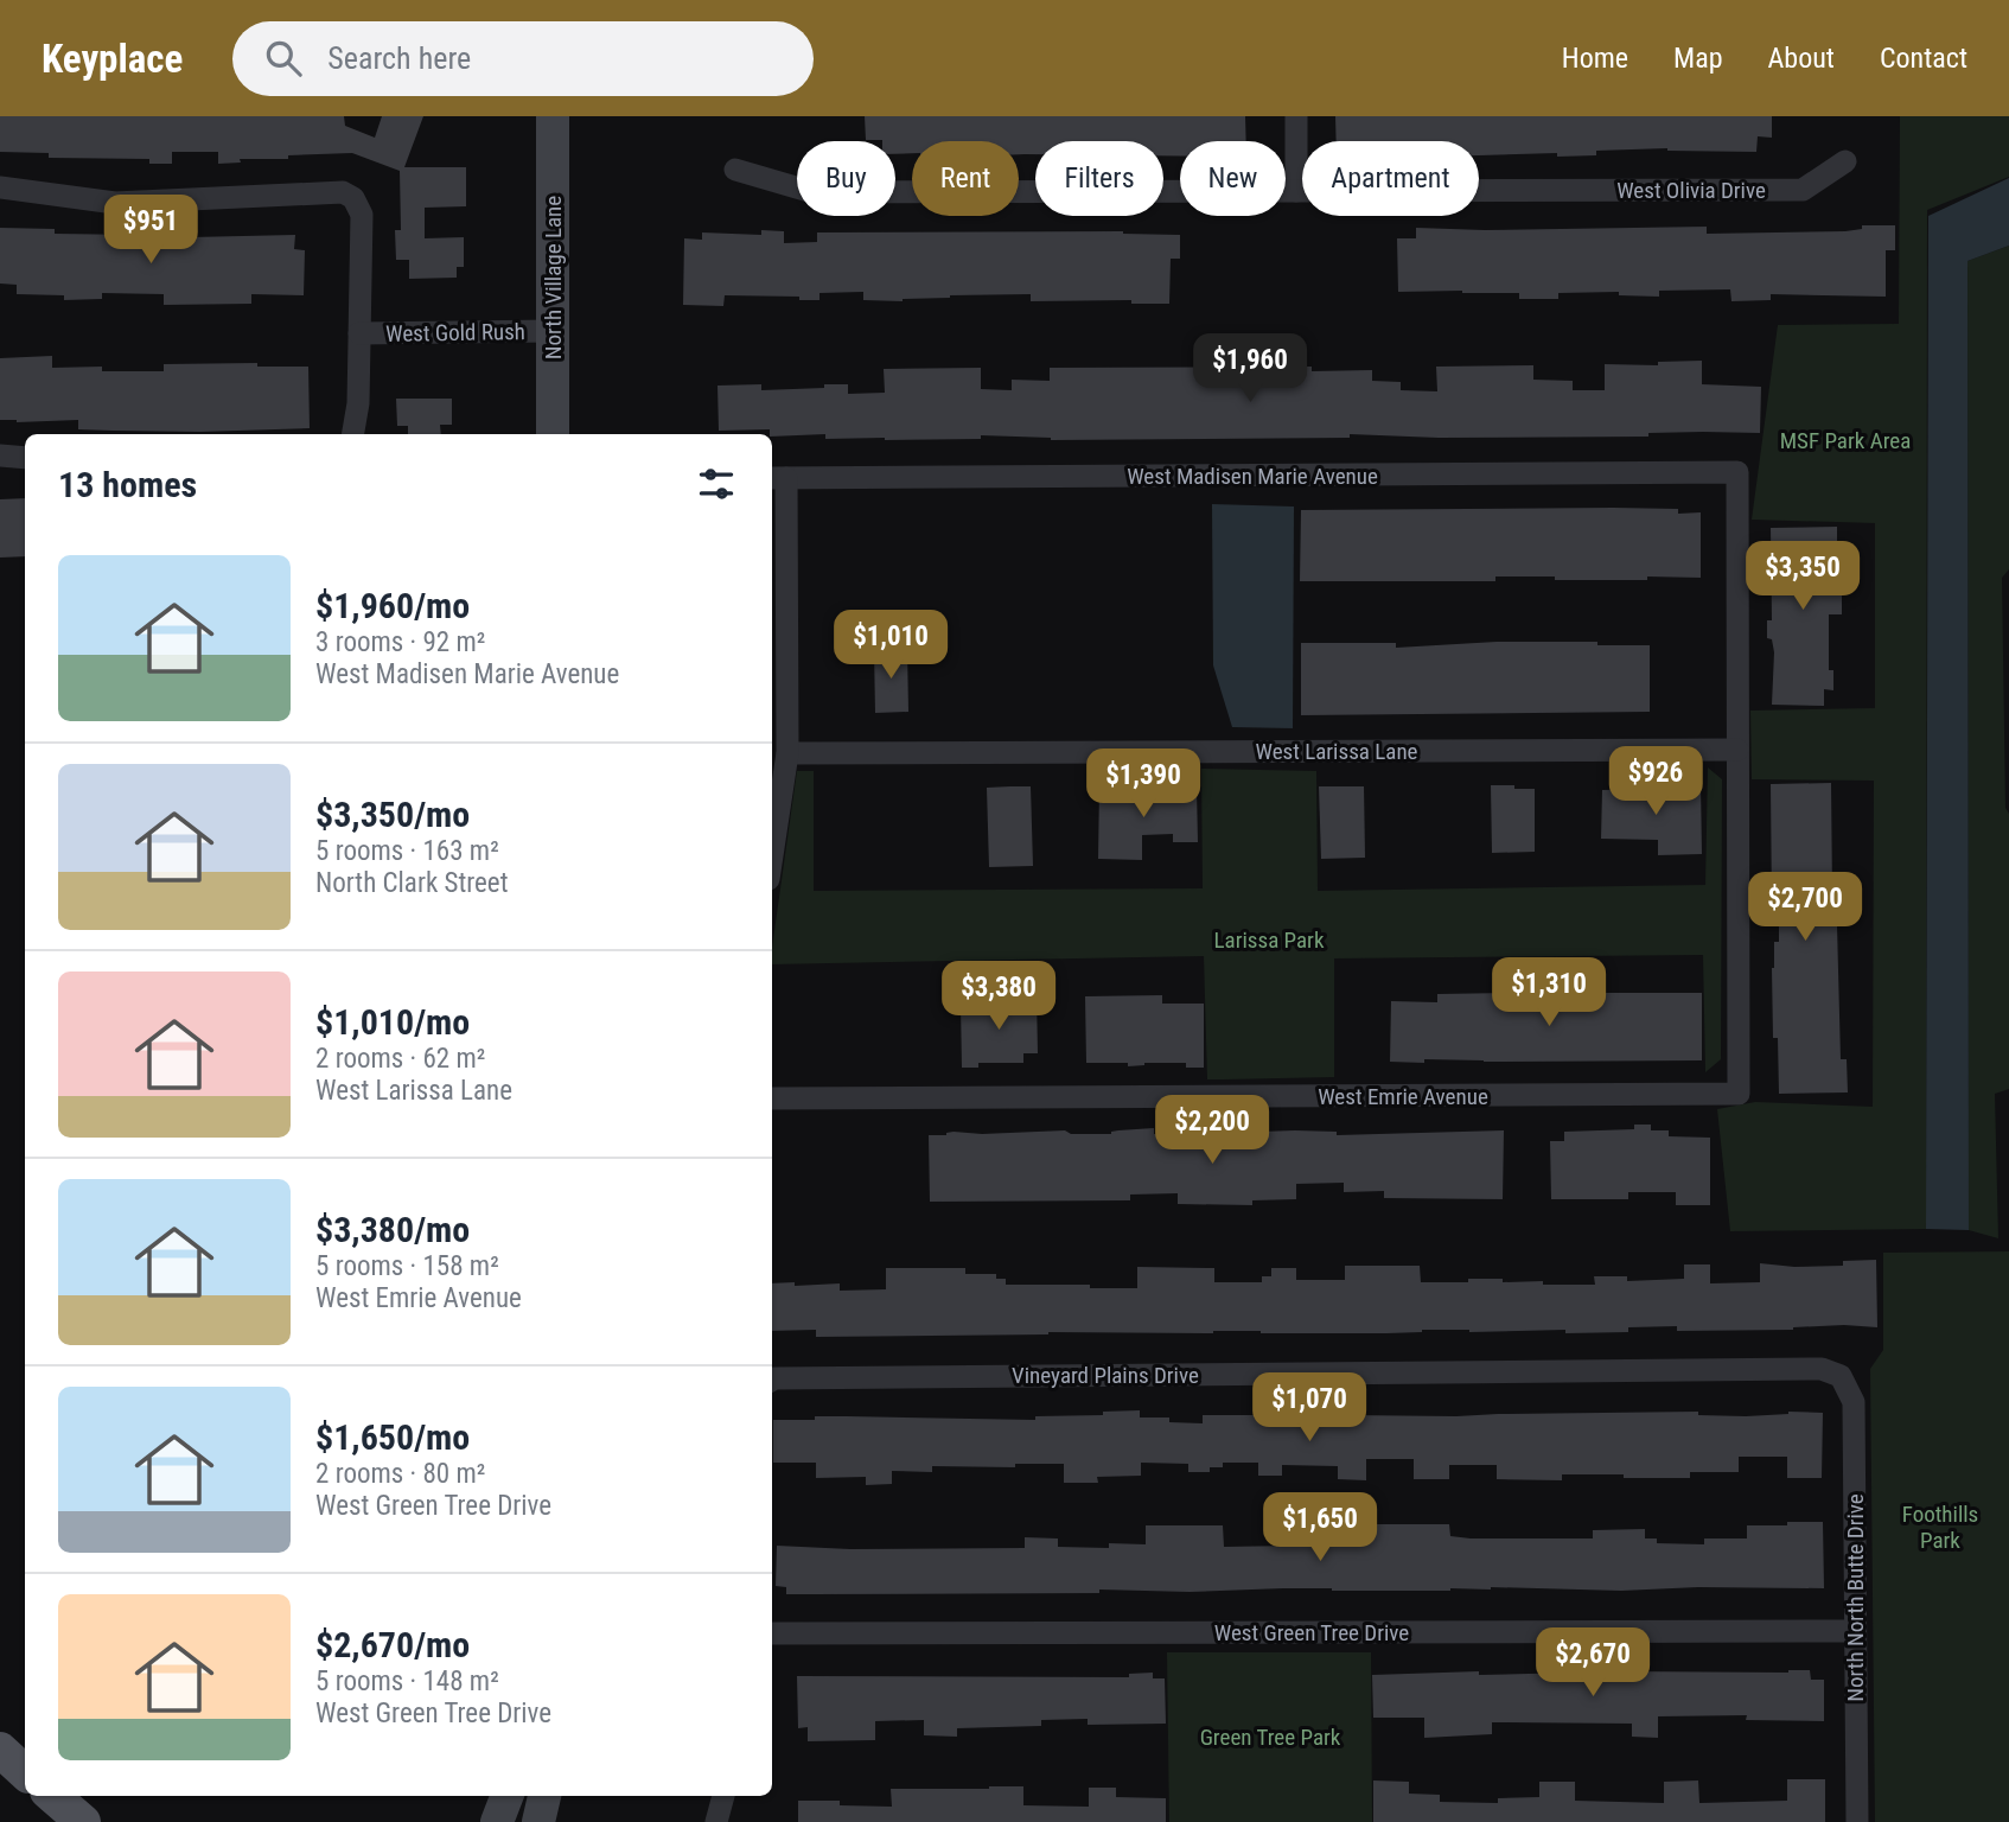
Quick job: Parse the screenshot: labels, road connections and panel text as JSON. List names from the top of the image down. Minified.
{"streets":{"street":["West Olivia Drive","North Village Lane","West Gold Rush","West Madisen Marie Avenue","West Larissa Lane","West Emrie Avenue","Vineyard Plains Drive","North North Butte Drive","West Green Tree Drive"]},"crossings":[["North Village Lane","West Gold Rush"],["West Madisen Marie Avenue","West Larissa Lane"],["West Madisen Marie Avenue","West Emrie Avenue"],["West Larissa Lane","West Emrie Avenue"],["Vineyard Plains Drive","North North Butte Drive"],["North North Butte Drive","West Green Tree Drive"]],"parks":["MSF Park Area","Larissa Park","Foothills Park","Green Tree Park"],"page":{"header":"Keyplace","search":"Search here","nav":["Home","Map","About","Contact"],"chip":["Buy","Rent","Filters","New","Apartment"],"price":["$951","$1,960","$3,350","$1,010","$926","$1,390","$2,700","$1,310","$3,380","$2,200","$1,070","$1,650","$2,670"],"heading":"13 homes","list":[{"name":"$1,960/mo","note":"3 rooms · 92 m² · West Madisen Marie Avenue"},{"name":"$3,350/mo","note":"5 rooms · 163 m² · North Clark Street"},{"name":"$1,010/mo","note":"2 rooms · 62 m² · West Larissa Lane"},{"name":"$3,380/mo","note":"5 rooms · 158 m² · West Emrie Avenue"},{"name":"$1,650/mo","note":"2 rooms · 80 m² · West Green Tree Drive"},{"name":"$2,670/mo","note":"5 rooms · 148 m² · West Green Tree Drive"}]}}
